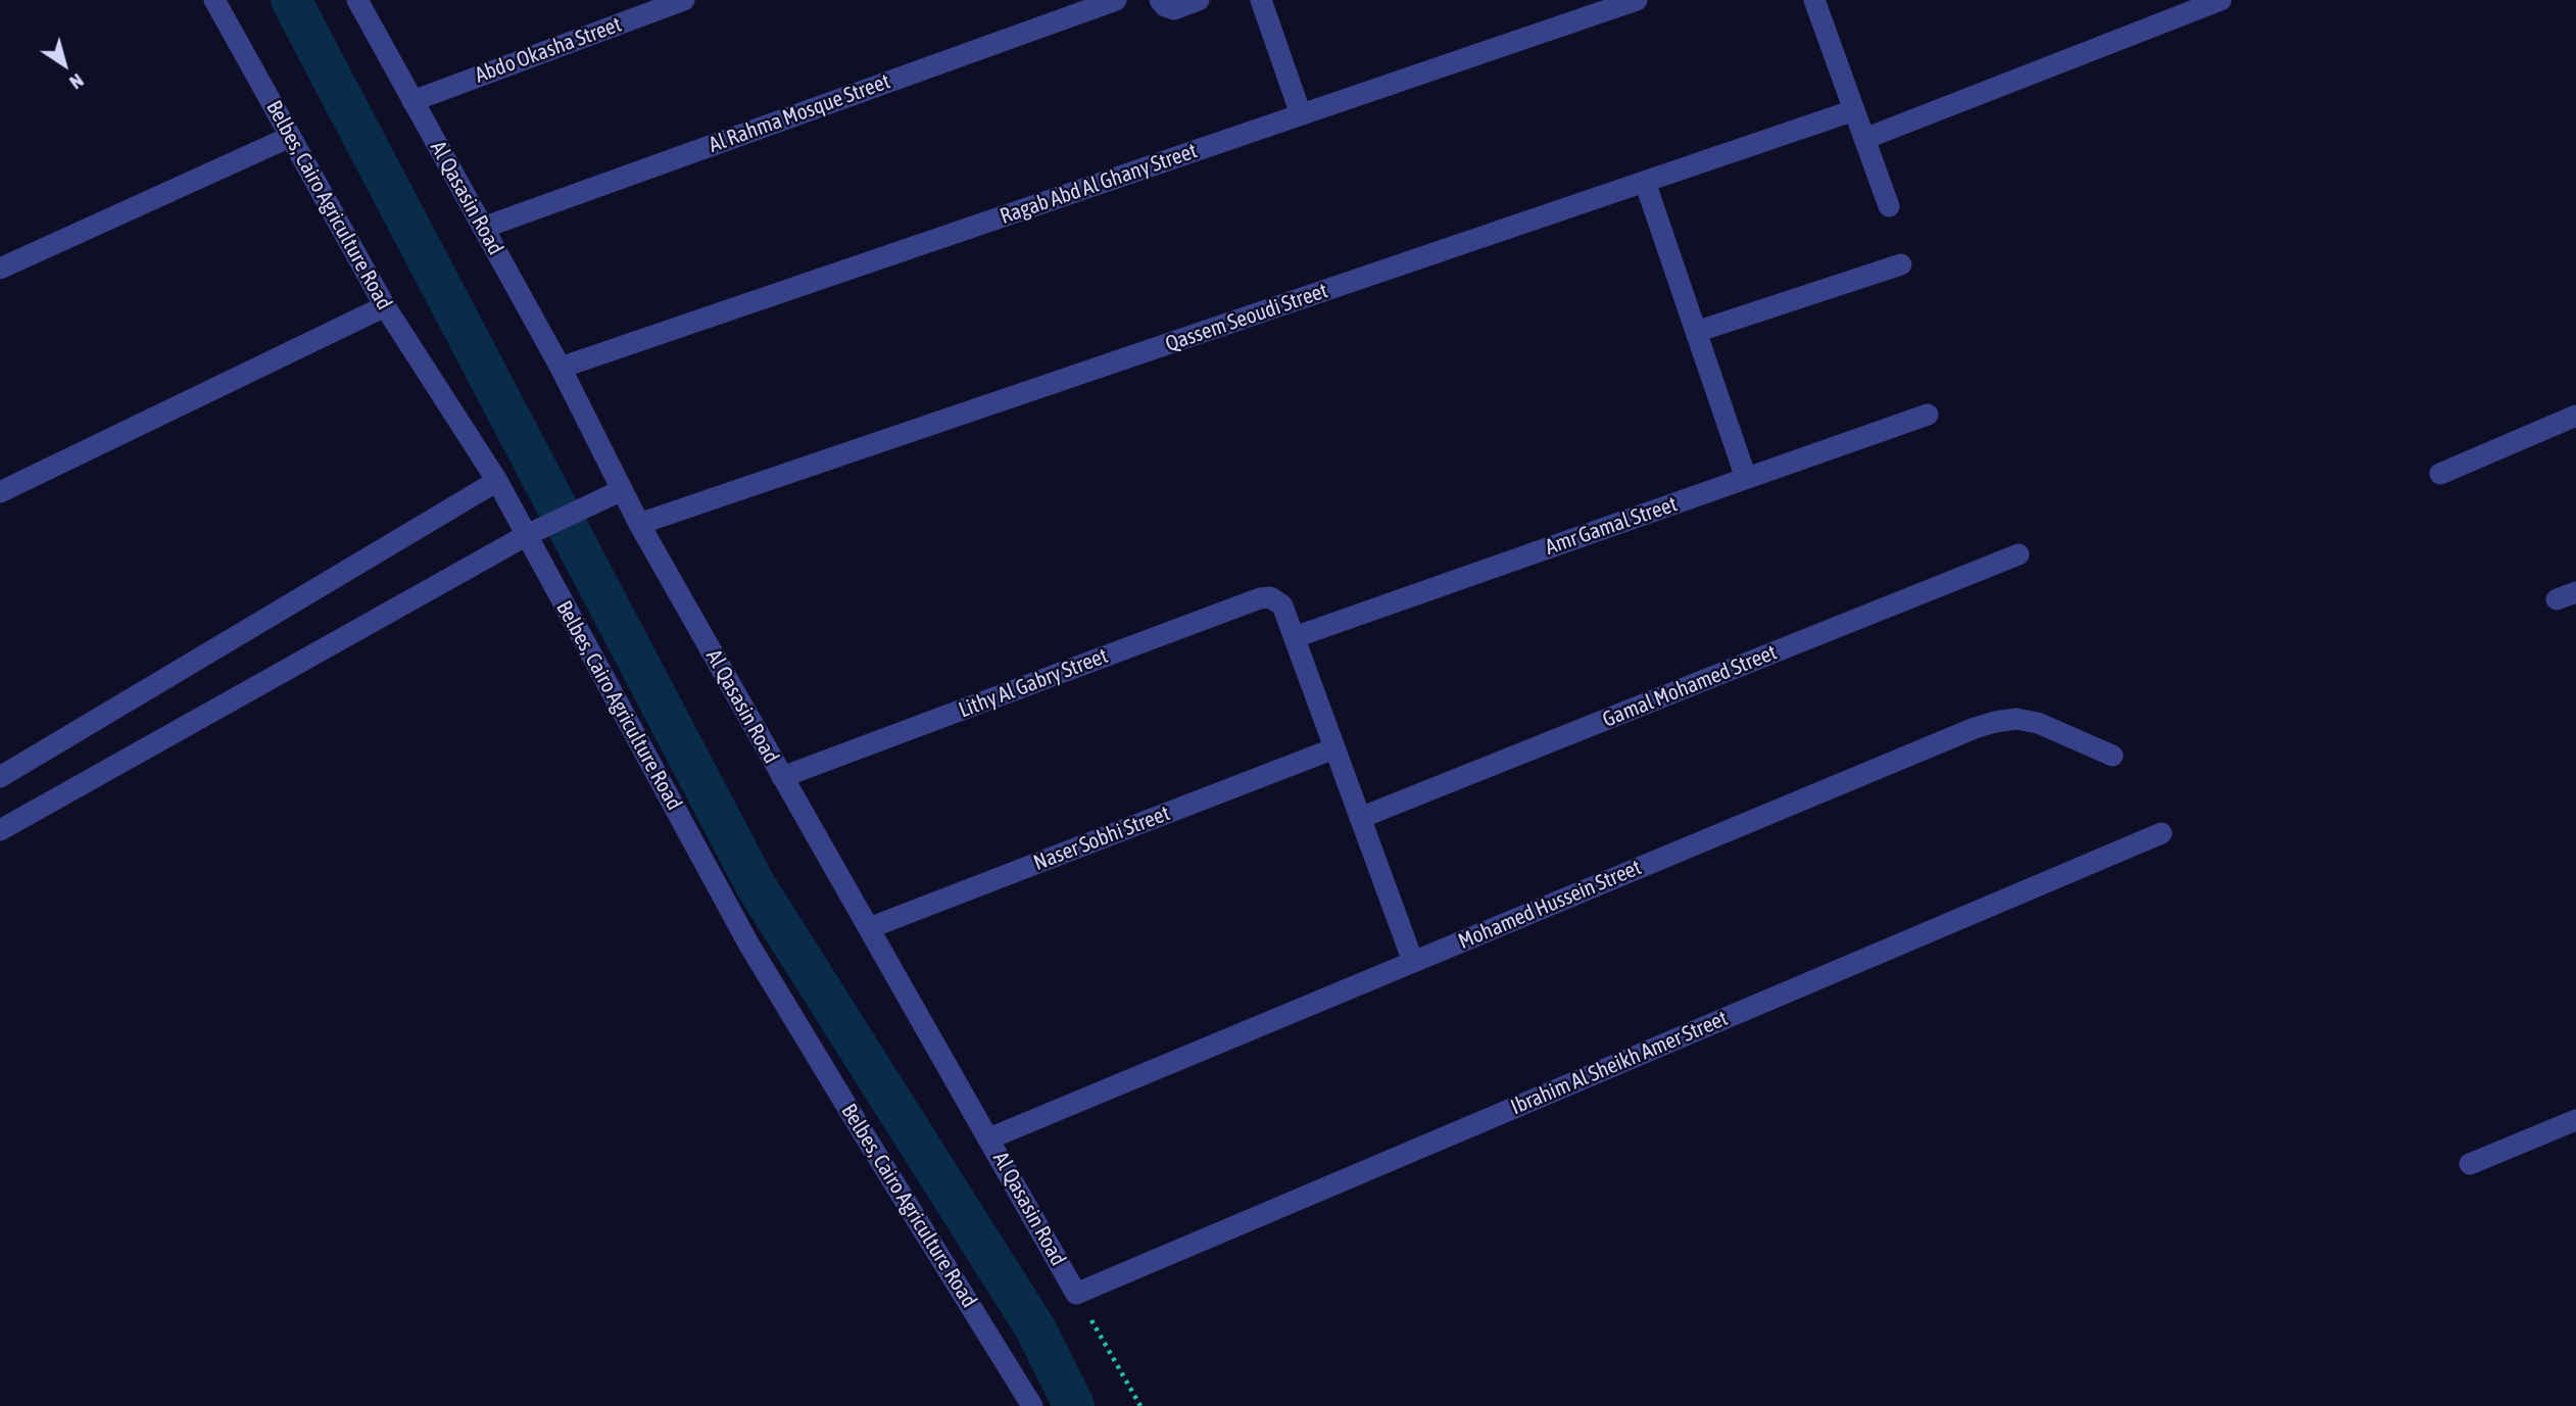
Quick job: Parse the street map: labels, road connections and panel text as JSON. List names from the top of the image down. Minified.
{"streets":{"street":["Abdo Okasha Street","Al Rahma Mosque Street","Ragab Abd Al Ghany Street","Al Qasasin Road","Belbes, Cairo Agriculture Road","Qassem Seoudi Street","Amr Gamal Street","Lithy Al Gabry Street","Gamal Mohamed Street","Naser Sobhi Street","Mohamed Hussein Street","Ibrahim Al Sheikh Amer Street"]},"crossings":[["Abdo Okasha Street","Al Qasasin Road"],["Al Rahma Mosque Street","Al Qasasin Road"],["Ragab Abd Al Ghany Street","Al Qasasin Road"],["Al Qasasin Road","Qassem Seoudi Street"],["Al Qasasin Road","Lithy Al Gabry Street"],["Al Qasasin Road","Naser Sobhi Street"],["Al Qasasin Road","Mohamed Hussein Street"],["Al Qasasin Road","Ibrahim Al Sheikh Amer Street"],["Amr Gamal Street","Lithy Al Gabry Street"]],"north":"bottom right"}
